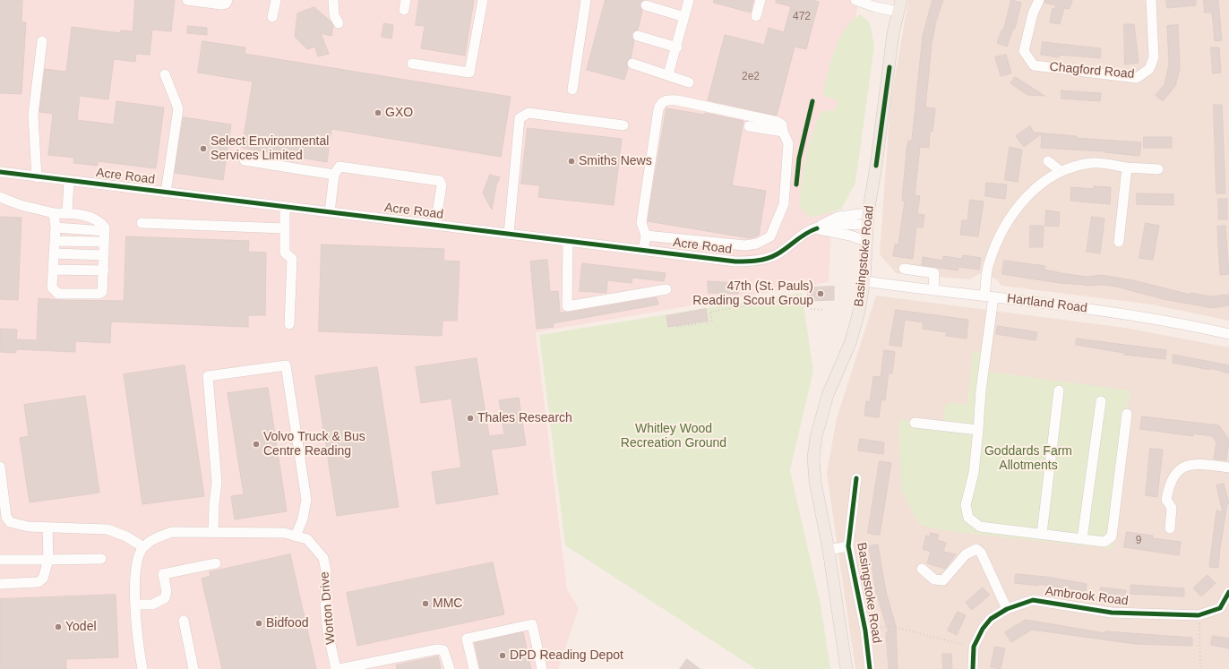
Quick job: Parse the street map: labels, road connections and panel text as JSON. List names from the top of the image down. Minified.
{"streets":{"main road":["Basingstoke Road"],"street":["Chagford Road","Acre Road","Hartland Road","Ambrook Road","Worton Drive"]},"crossings":[["Acre Road","Basingstoke Road"],["Basingstoke Road","Hartland Road"]],"parks":["Whitley Wood Recreation Ground","Goddards Farm Allotments"],"places":["GXO","Select Environmental Services Limited","Smiths News","47th (St. Pauls) Reading Scout Group","Thales Research","Volvo Truck & Bus Centre Reading","MMC","Bidfood","Yodel","DPD Reading Depot"],"house_numbers":["472","2e2","9"]}
